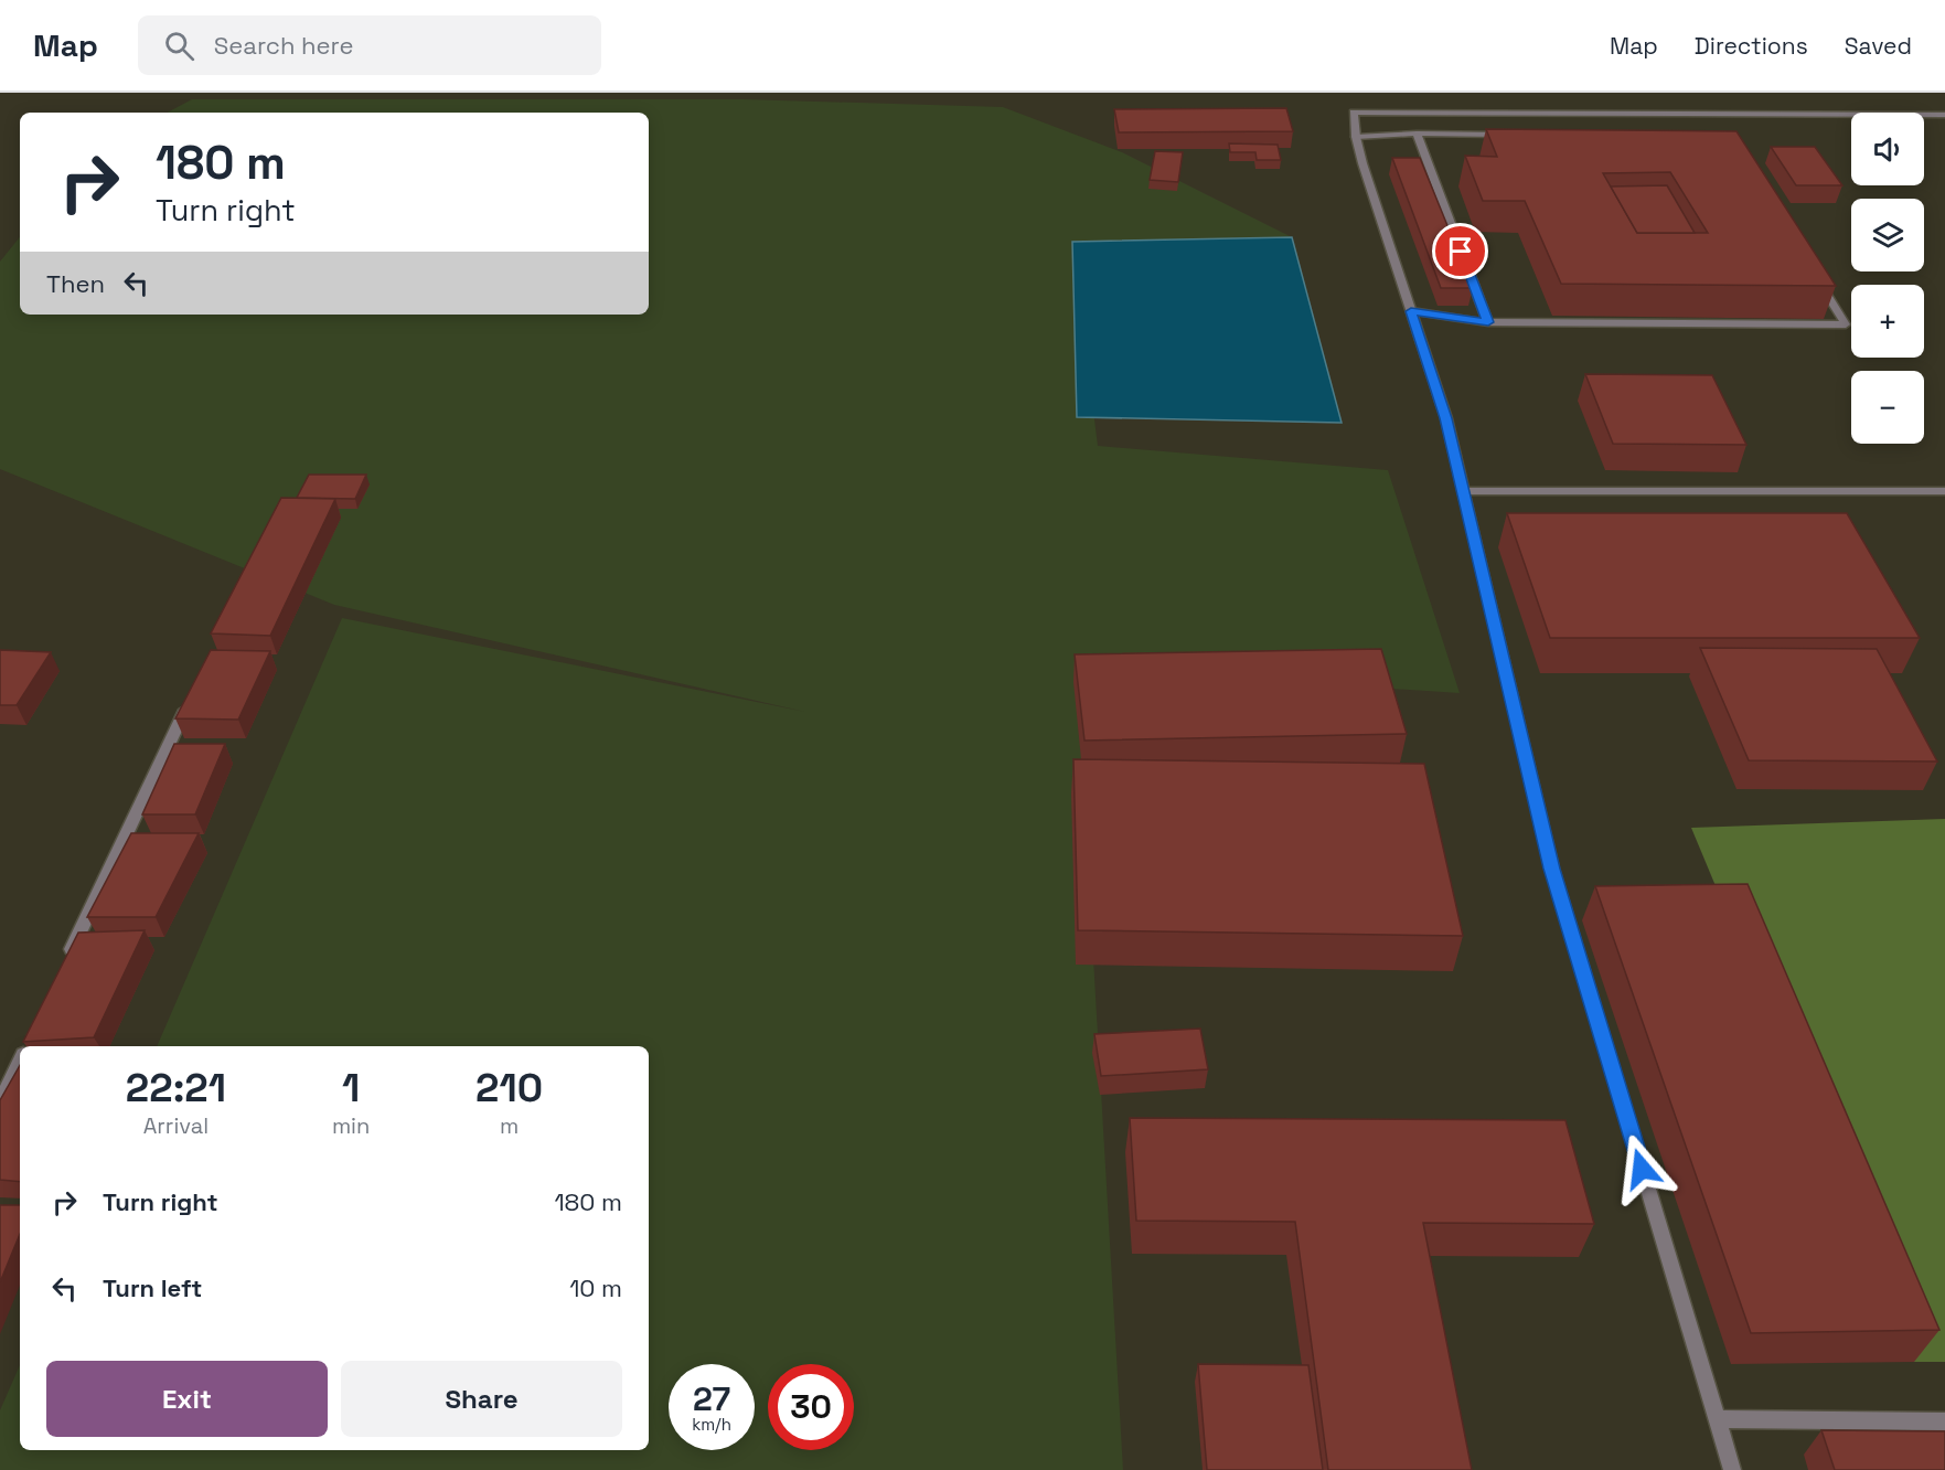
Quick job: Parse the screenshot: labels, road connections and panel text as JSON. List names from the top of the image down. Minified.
{"page":{"header":"Map","search":"Search here","nav":["Map","Directions","Saved"],"map_buttons":["+","−"],"turn":["180 m","Turn right"],"then":"Then","eta":["22:21","Arrival","1","min","210","m"],"list":[{"name":"Turn right","value":"180 m"},{"name":"Turn left","value":"10 m"}],"buttons":["Exit","Share"],"speed":"27 km/h","limit":"30"}}
